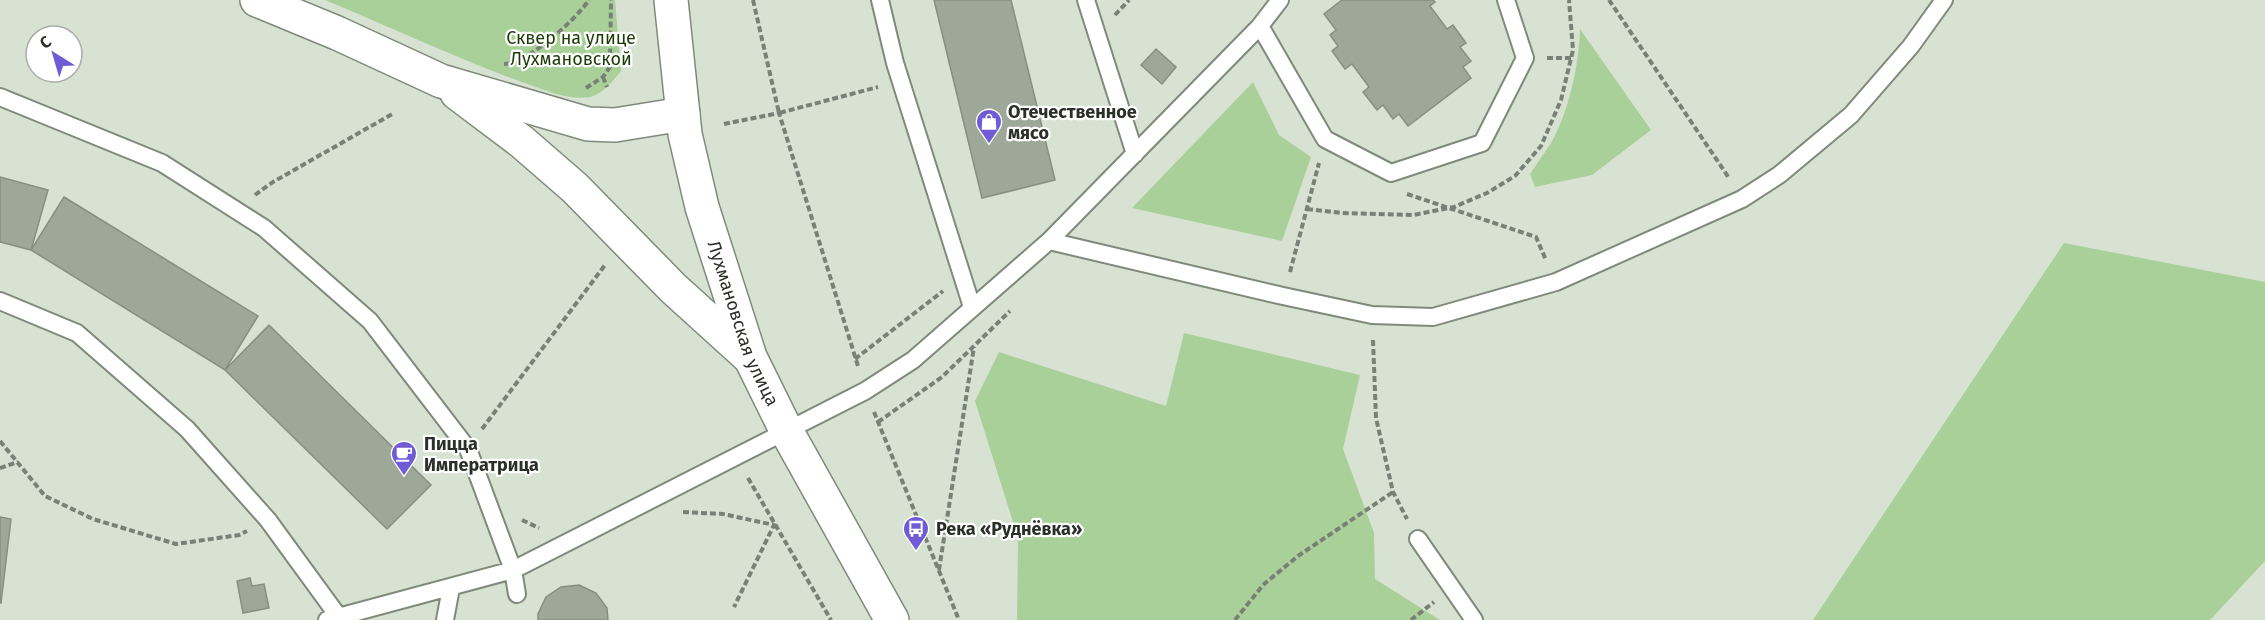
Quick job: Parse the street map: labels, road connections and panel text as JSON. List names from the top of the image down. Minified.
{"streets":{"street":["Лухмановская улица"]},"parks":["Сквер на улице Лухмановской"],"places":{"shop":["Отечественное мясо"],"cafe":["Пицца Императрица"],"bus stop":["Река «Руднёвка»"]},"north":"top left"}
